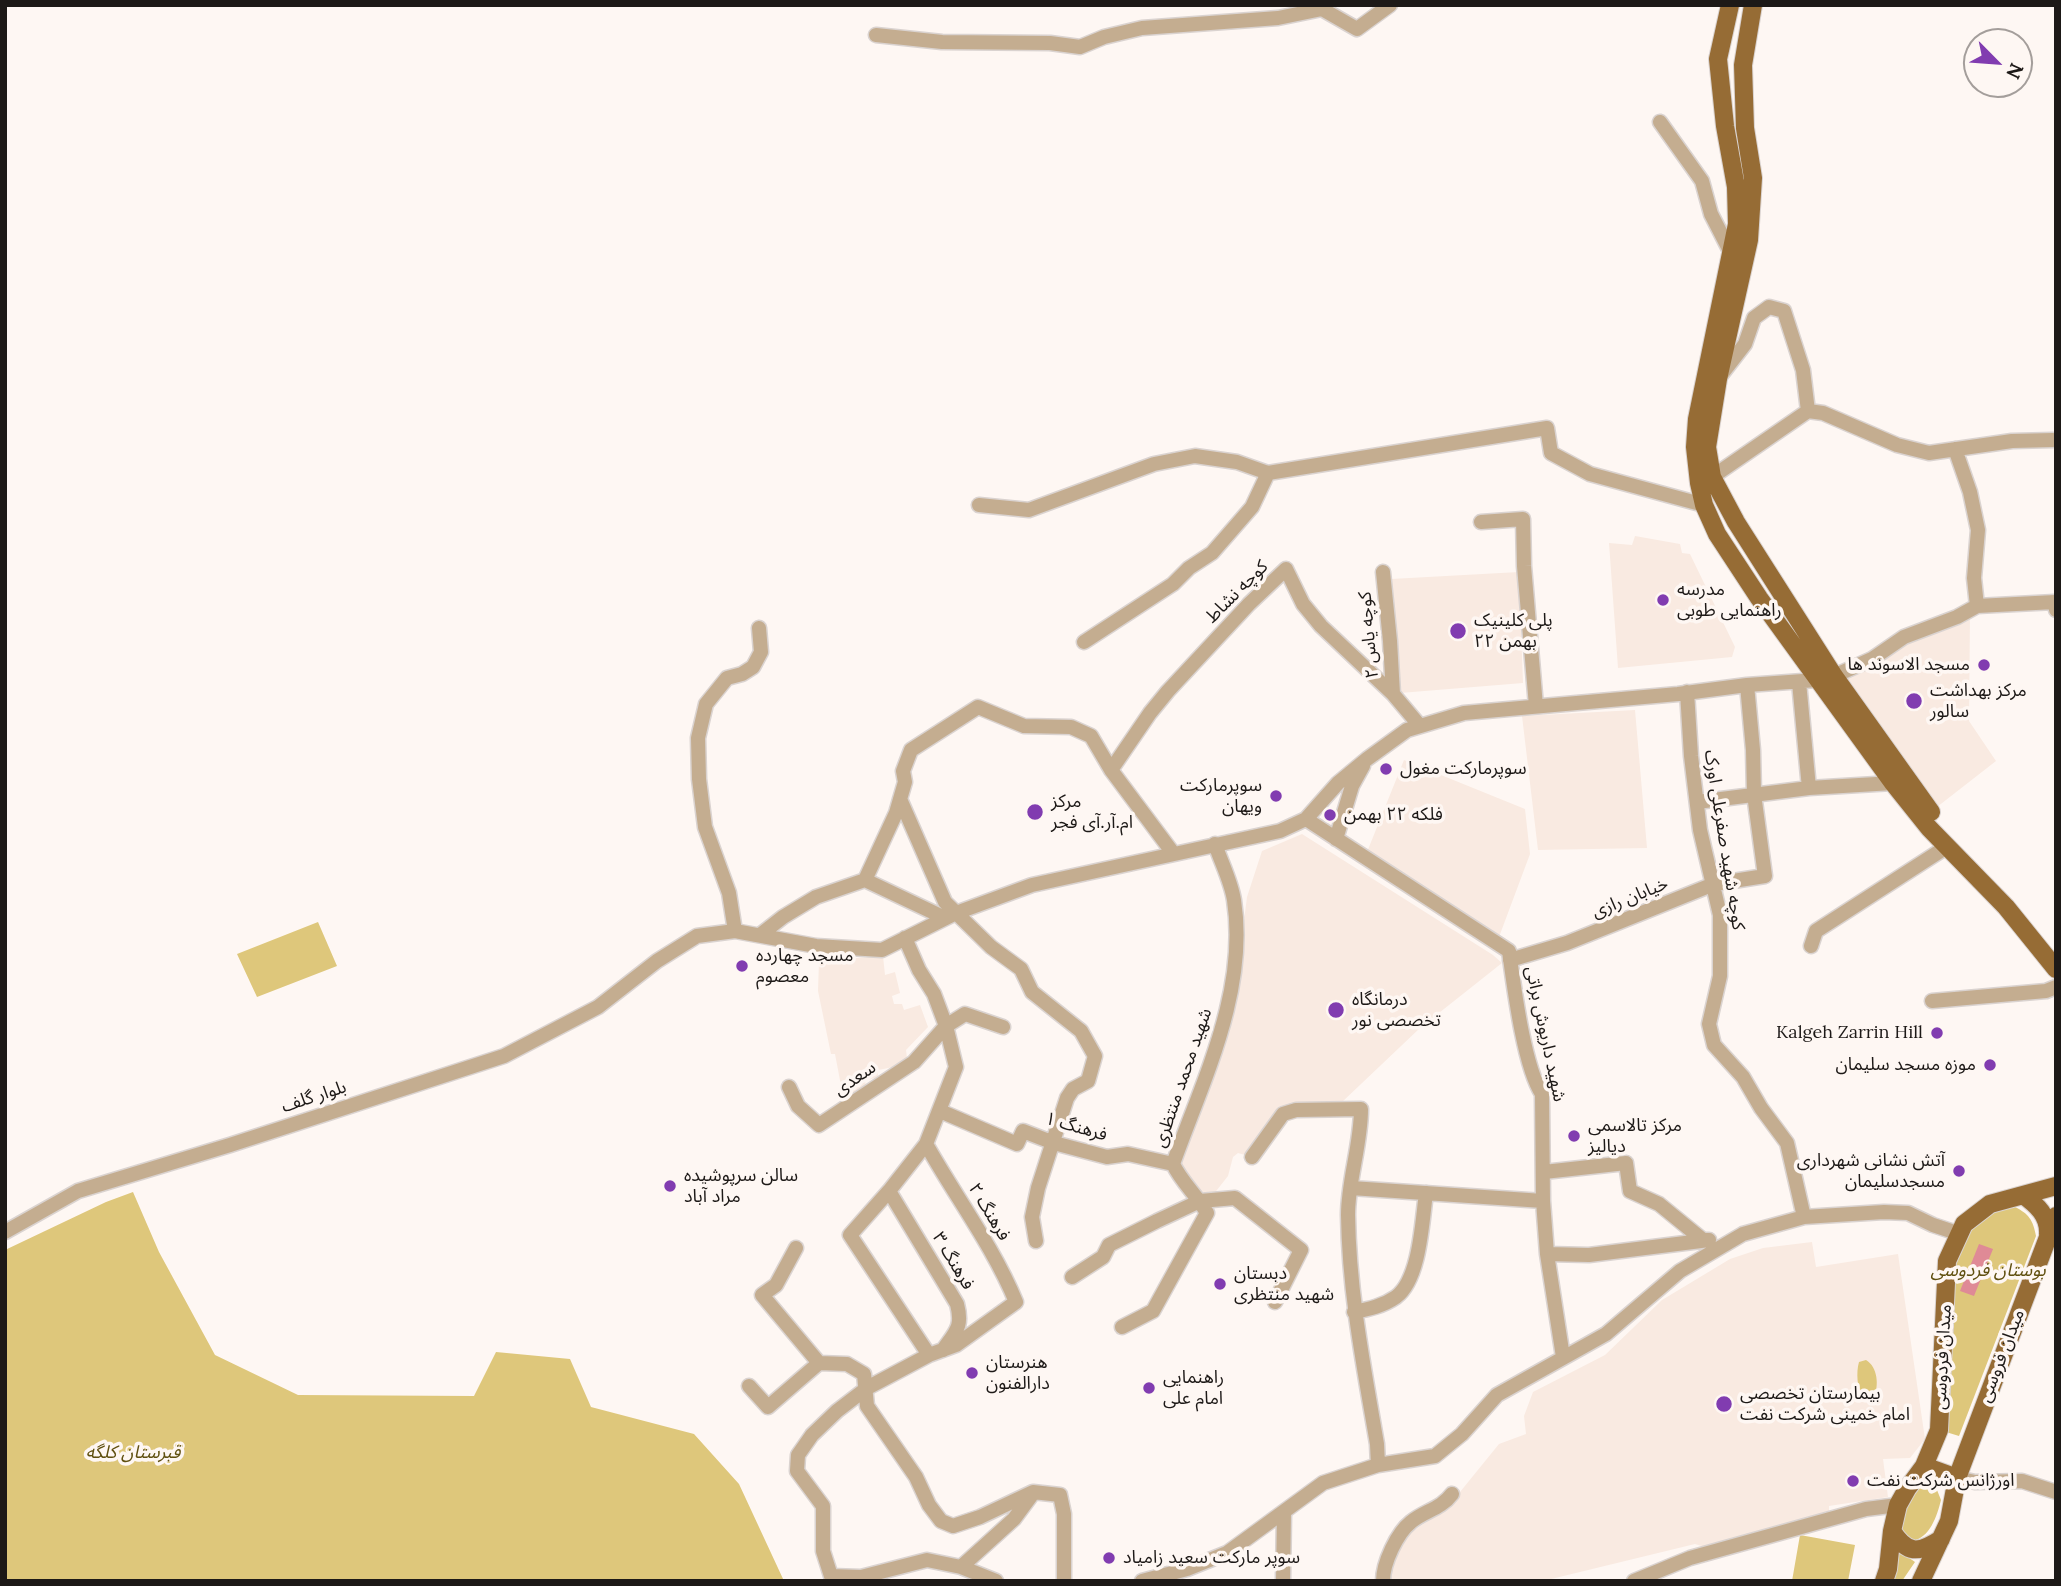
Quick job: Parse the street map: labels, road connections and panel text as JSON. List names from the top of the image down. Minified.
{"streets":{"main road":["میدان فروسی","میدان فردوسی"],"street":["کوچه نشاط","کوچه یاس ۲","کوچه شهید صفرعلی اورک","خیابان رازی","شهید داریوش براتی","شهید محمد منتظری","سعدی","بلوار گلف","فرهنگ ۱","فرهنگ ۲","فرهنگ ۳"]},"crossings":[["کوچه نشاط","کوچه یاس ۲"],["کوچه شهید صفرعلی اورک","خیابان رازی"],["خیابان رازی","شهید داریوش براتی"],["شهید داریوش براتی","بلوار گلف"],["شهید محمد منتظری","بلوار گلف"],["شهید محمد منتظری","فرهنگ ۱"],["فرهنگ ۲","فرهنگ ۳"]],"parks":["بوستان فردوسی","قبرستان کلگه"],"places":["مدرسه راهنمایی طوبی","پلی کلینیک ۲۲ بهمن","مسجد الاسوند ها","مرکز بهداشت سالور","سوپرمارکت مغول","سوپرمارکت ویهان","مرکز ام.آر.آی فجر","فلکه ۲۲ بهمن","مسجد چهارده معصوم","درمانگاه تخصصی نور","Kalgeh Zarrin Hill","موزه مسجد سلیمان","مرکز تالاسمی دیالیز","آتش نشانی شهرداری مسجدسلیمان","سالن سرپوشیده مراد آباد","دبستان شهید منتظری","هنرستان دارالفنون","راهنمایی امام علی","بیمارستان تخصصی امام خمینی شرکت نفت","اورژانس شرکت نفت","سوپر مارکت سعید زامیاد"],"north":"bottom right"}
